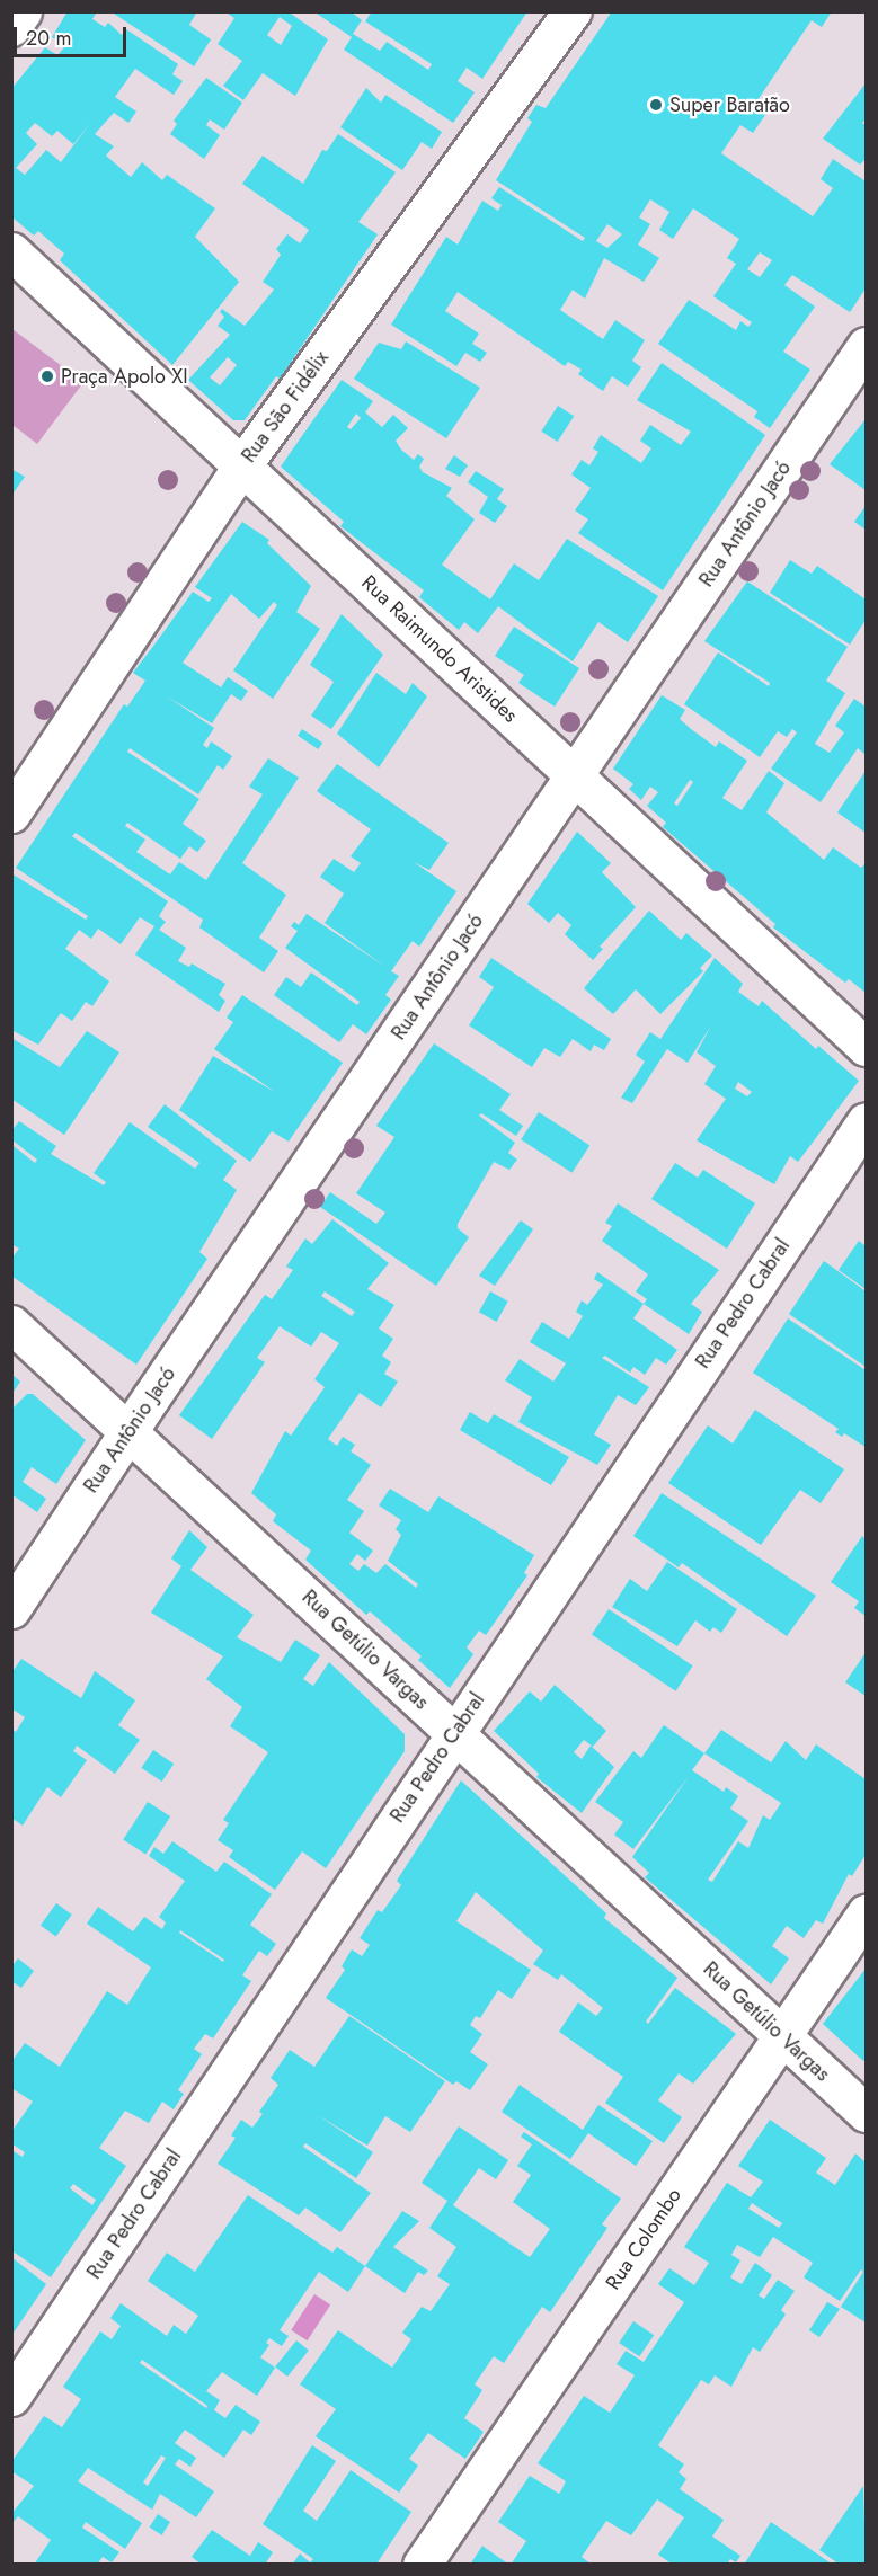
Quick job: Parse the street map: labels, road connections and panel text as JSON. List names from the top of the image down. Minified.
{"streets":{"street":["Rua São Fidélix","Rua Antônio Jacó","Rua Raimundo Aristides","Rua Pedro Cabral","Rua Getúlio Vargas","Rua Colombo"]},"crossings":[["Rua São Fidélix","Rua Raimundo Aristides"],["Rua Antônio Jacó","Rua Raimundo Aristides"],["Rua Antônio Jacó","Rua Getúlio Vargas"],["Rua Pedro Cabral","Rua Getúlio Vargas"],["Rua Getúlio Vargas","Rua Colombo"]],"places":["Super Baratão","Praça Apolo XI"],"scale_bar":"20 m"}
